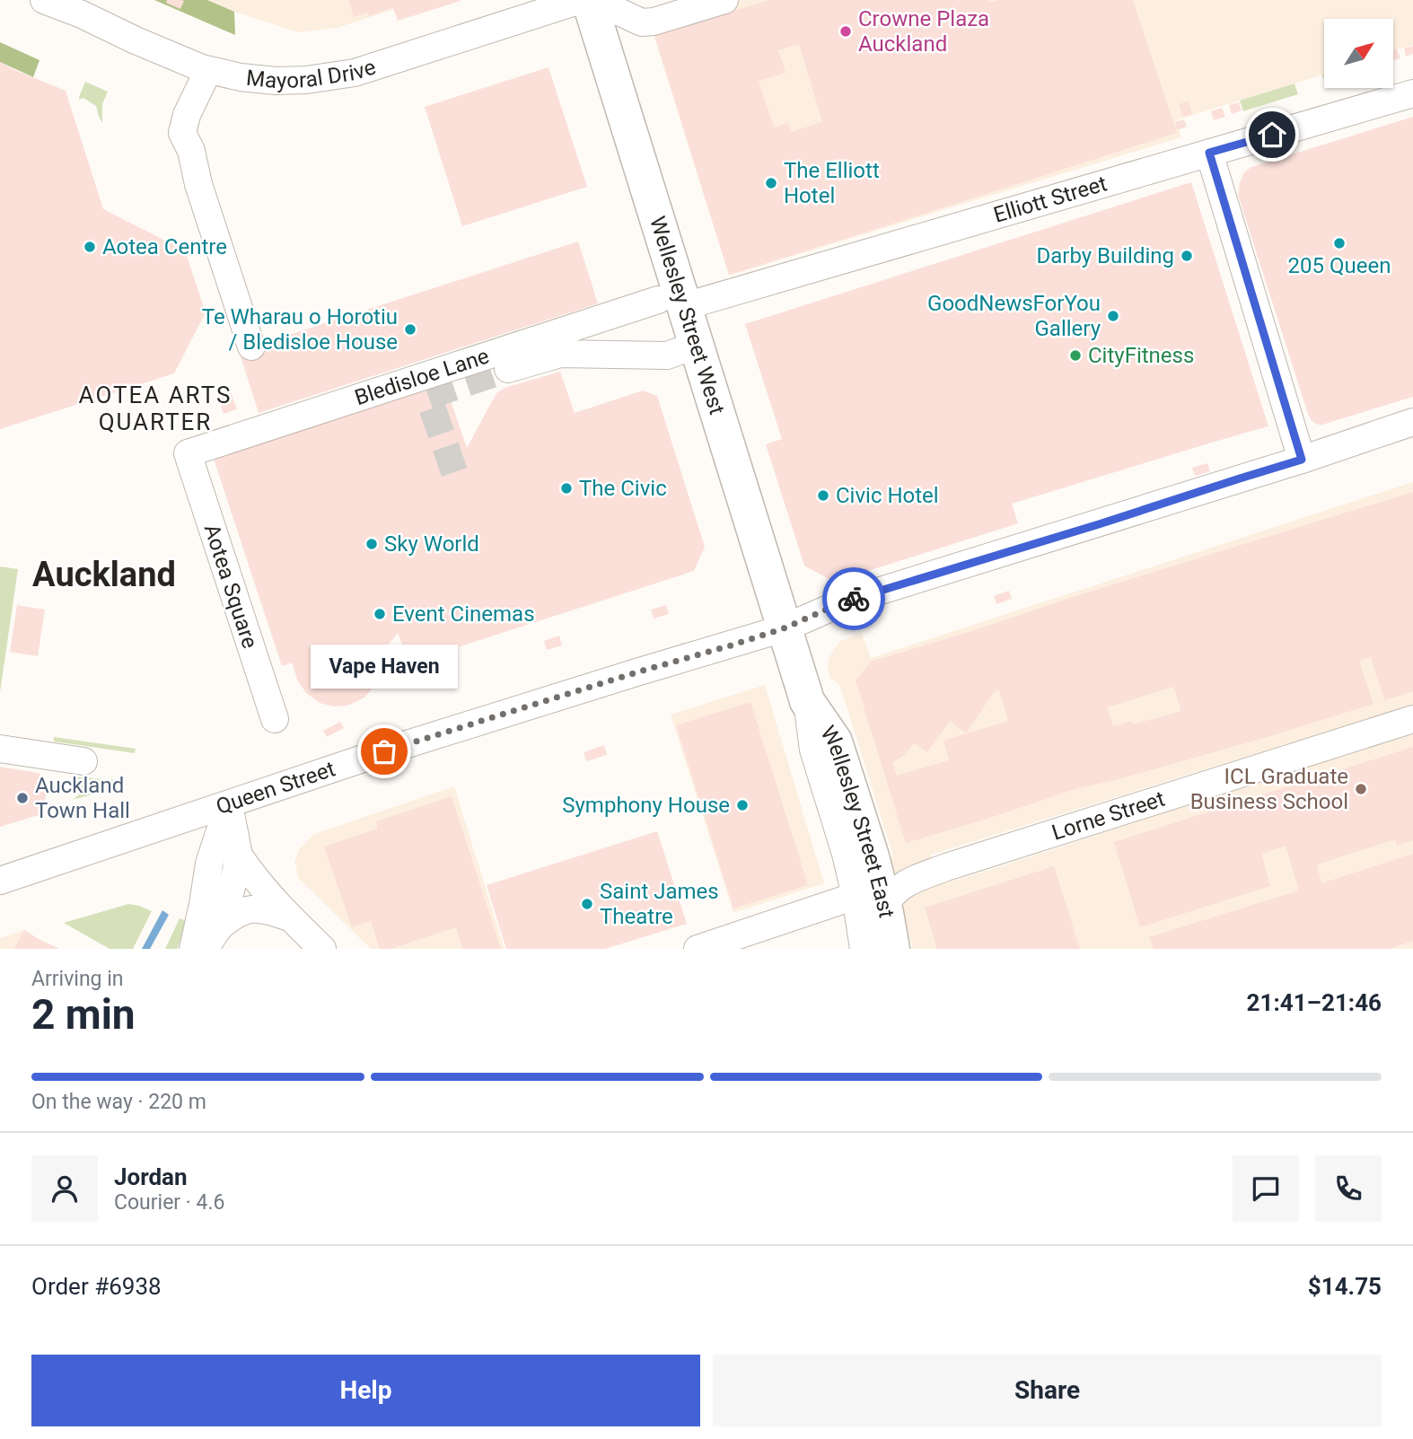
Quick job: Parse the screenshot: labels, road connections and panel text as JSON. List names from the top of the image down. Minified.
{"streets":{"main road":["Wellesley Street West","Wellesley Street East"],"street":["Mayoral Drive","Elliott Street","Bledisloe Lane","Aotea Square","Queen Street","Lorne Street"]},"crossings":[["Elliott Street","Wellesley Street West"],["Elliott Street","Bledisloe Lane"],["Wellesley Street West","Bledisloe Lane"],["Wellesley Street West","Queen Street"],["Wellesley Street West","Wellesley Street East"],["Bledisloe Lane","Aotea Square"],["Queen Street","Wellesley Street East"],["Lorne Street","Wellesley Street East"]],"districts":["AOTEA ARTS QUARTER","Auckland"],"places":["Crowne Plaza Auckland","The Elliott Hotel","205 Queen","Aotea Centre","Darby Building","GoodNewsForYou Gallery","Te Wharau o Horotiu / Bledisloe House","CityFitness","The Civic","Civic Hotel","Sky World","Event Cinemas","Vape Haven","ICL Graduate Business School","Auckland Town Hall","Symphony House","Saint James Theatre"],"north":"top right","page":{"bubble":"Vape Haven","heading":["2 min","Arriving in","21:41–21:46"],"panel":["Jordan","Courier · 4.6","Order #6938","$14.75"],"bar":"On the way · 220 m","buttons":["Help","Share"]}}
